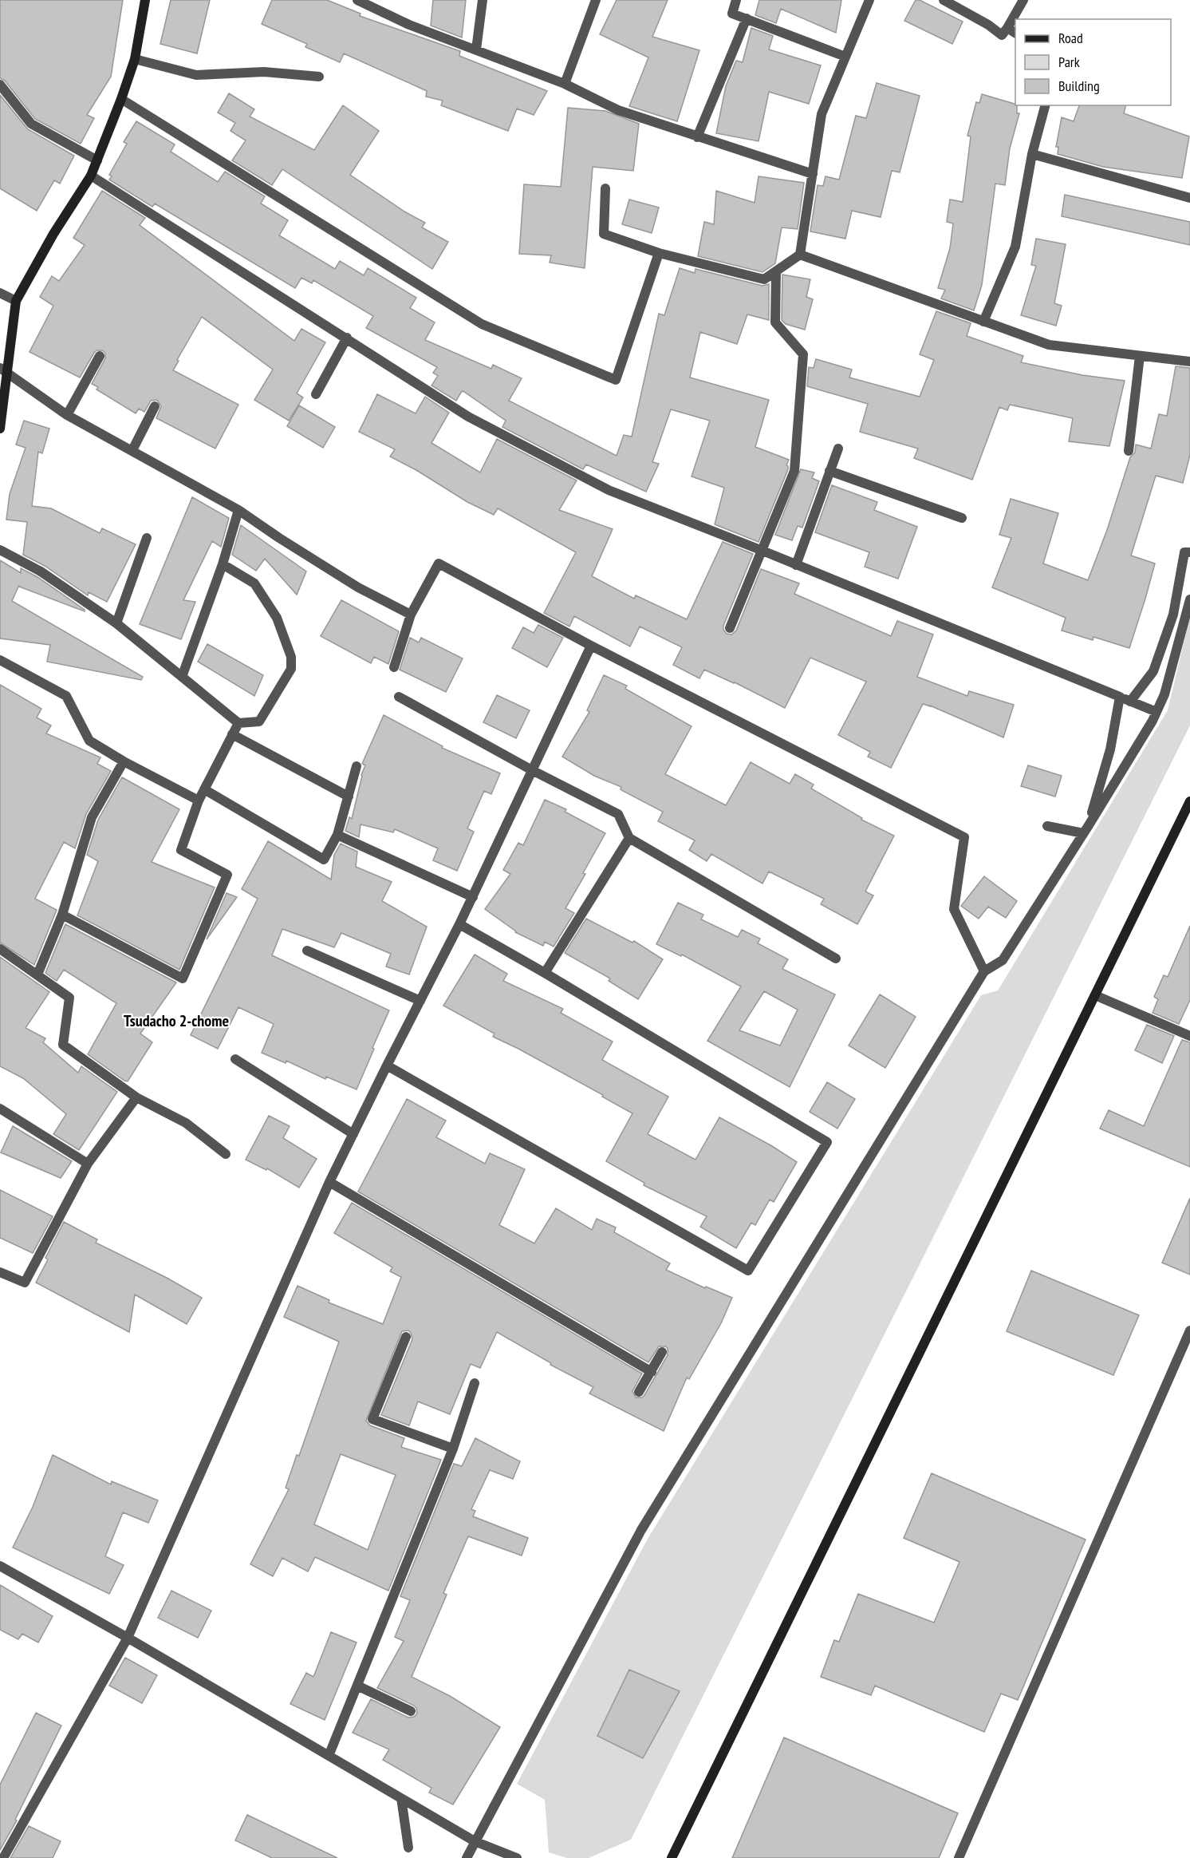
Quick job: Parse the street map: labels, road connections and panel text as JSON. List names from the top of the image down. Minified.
{"districts":["Tsudacho 2-chome"],"legend":["Road","Park","Building"]}
